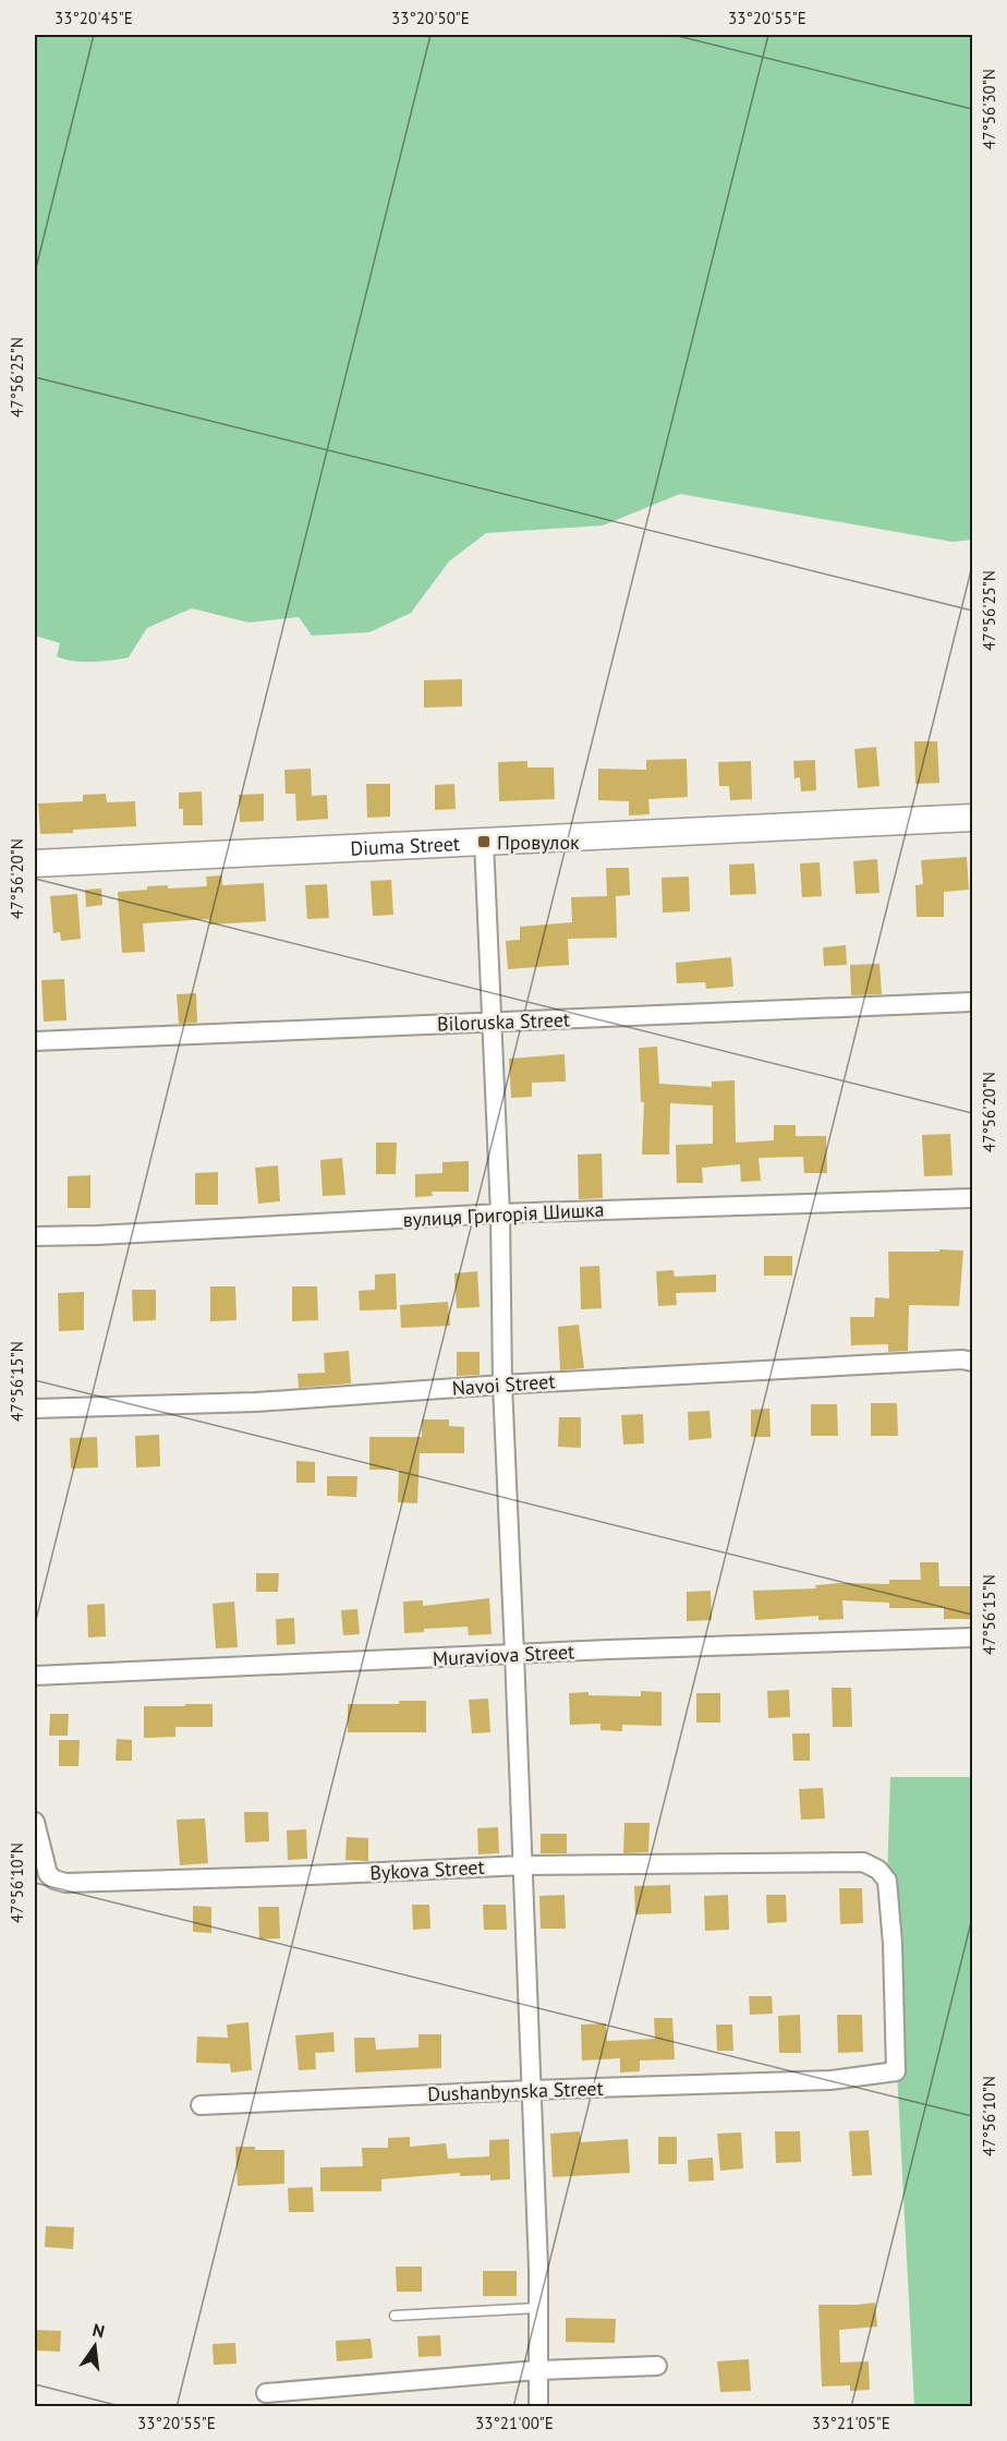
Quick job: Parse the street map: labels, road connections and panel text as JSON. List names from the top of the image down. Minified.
{"streets":{"street":["Diuma Street","Biloruska Street","вулиця Григорія Шишка","Navoi Street","Muraviova Street","Bykova Street","Dushanbynska Street"]},"crossings":[["Bykova Street","Dushanbynska Street"]],"places":{"transit":["Провулок"]},"north":"top","coordinates":["33°20'45\"E","33°20'50\"E","33°20'55\"E","47°56'30\"N","47°56'25\"N","47°56'20\"N","47°56'15\"N","47°56'10\"N","33°21'00\"E","33°21'05\"E"]}
